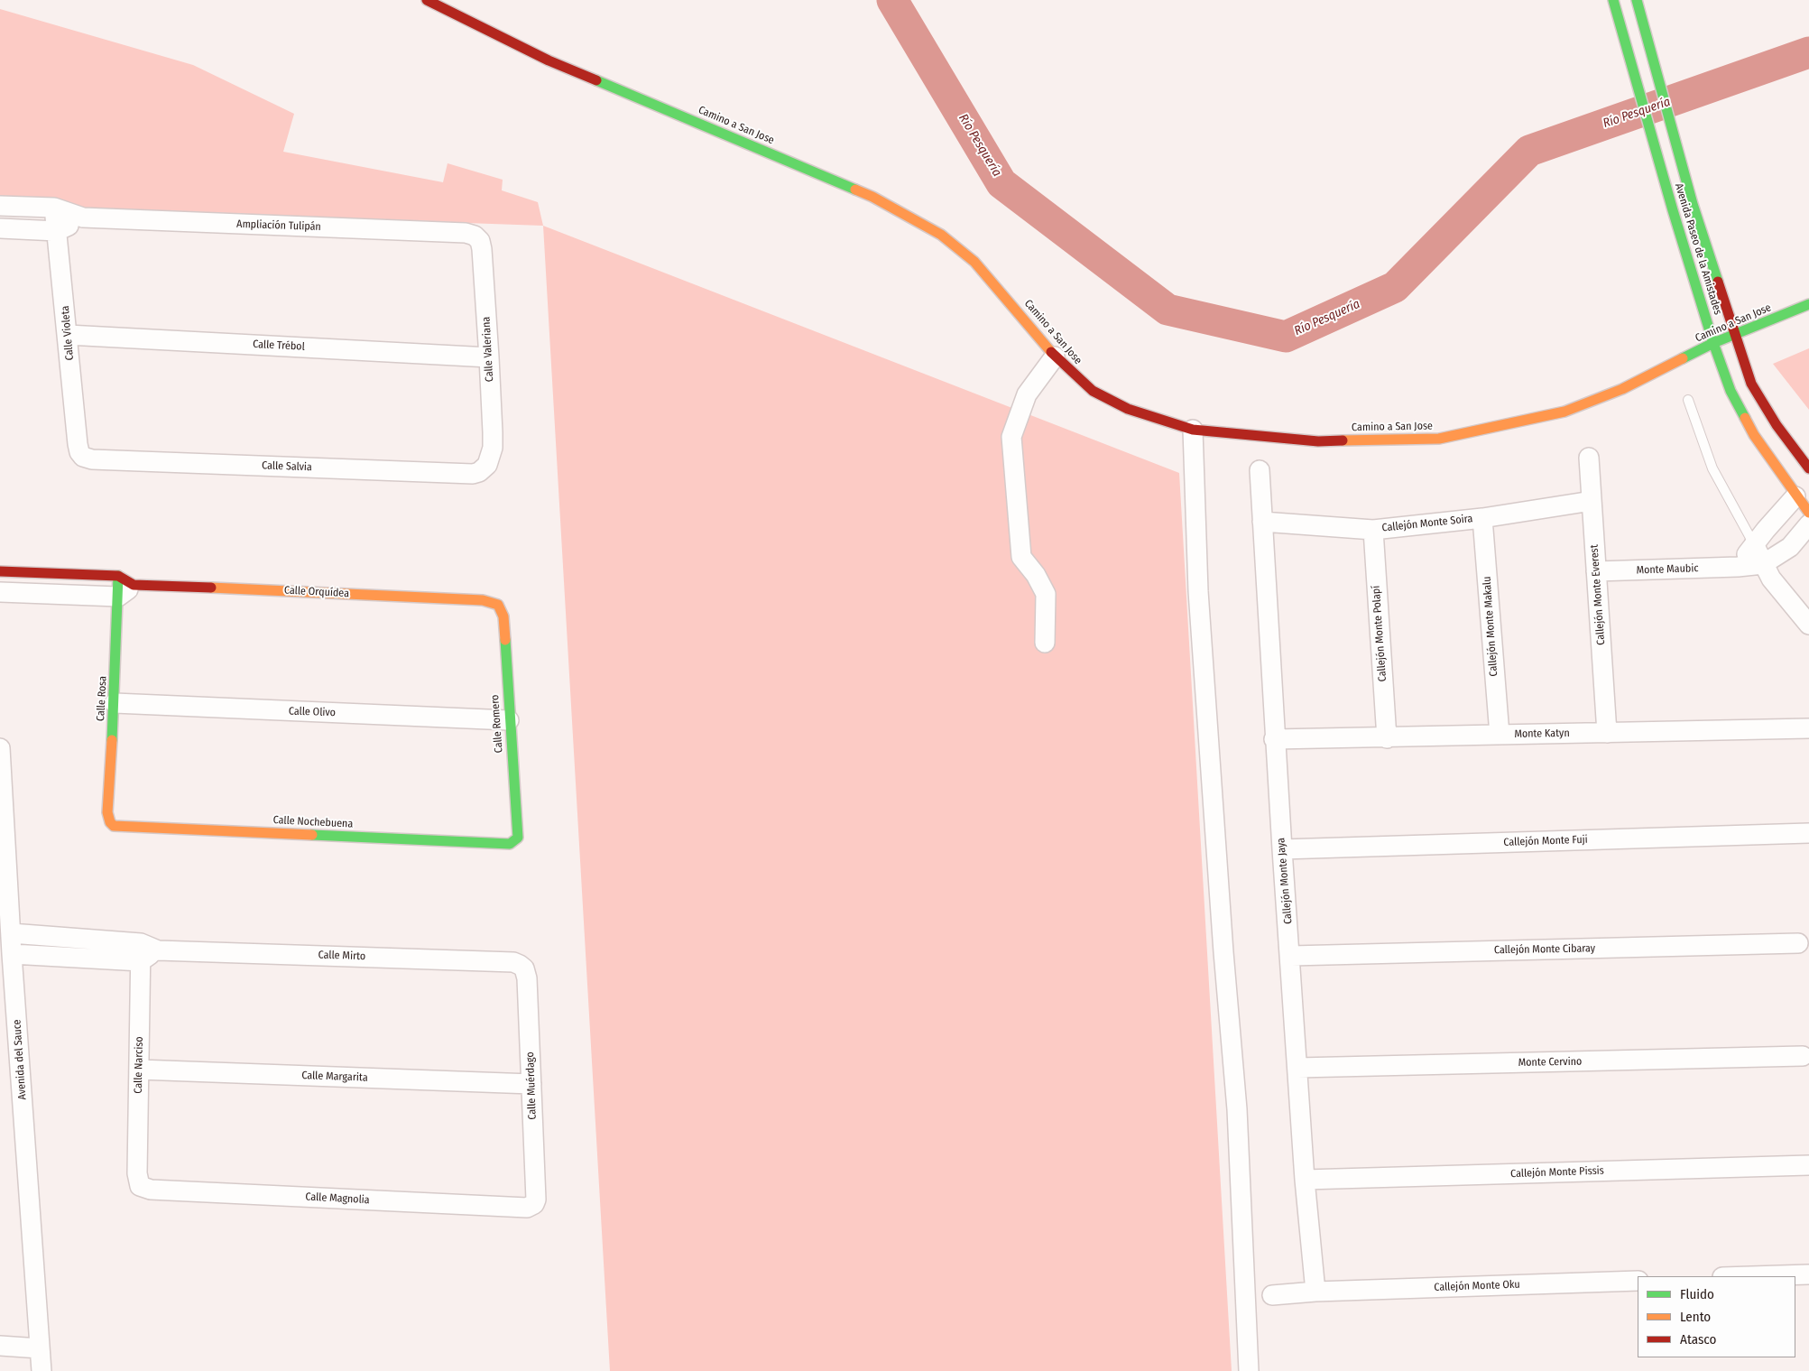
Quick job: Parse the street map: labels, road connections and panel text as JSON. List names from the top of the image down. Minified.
{"streets":{"street":["Camino a San Jose","Ampliación Tulipán","Avenida Paseo de la Amistades","Calle Violeta","Calle Trébol","Calle Valeriana","Calle Salvia","Callejón Monte Soira","Monte Maubic","Calle Orquídea","Callejón Monte Everest","Callejón Monte Makalu","Callejón Monte Polapí","Calle Rosa","Calle Olivo","Calle Romero","Monte Katyn","Calle Nochebuena","Callejón Monte Fuji","Callejón Monte Jaya","Callejón Monte Cibaray","Calle Mirto","Avenida del Sauce","Monte Cervino","Calle Narciso","Calle Margarita","Calle Muérdago","Callejón Monte Pissis","Calle Magnolia","Callejón Monte Oku"]},"crossings":[["Camino a San Jose","Avenida Paseo de la Amistades"],["Ampliación Tulipán","Calle Violeta"],["Ampliación Tulipán","Calle Valeriana"],["Calle Violeta","Calle Trébol"],["Calle Violeta","Calle Salvia"],["Calle Trébol","Calle Valeriana"],["Calle Valeriana","Calle Salvia"],["Callejón Monte Soira","Callejón Monte Everest"],["Callejón Monte Soira","Callejón Monte Makalu"],["Callejón Monte Soira","Callejón Monte Polapí"],["Callejón Monte Soira","Callejón Monte Jaya"],["Monte Maubic","Callejón Monte Everest"],["Calle Orquídea","Calle Rosa"],["Calle Orquídea","Calle Romero"],["Callejón Monte Everest","Monte Katyn"],["Callejón Monte Makalu","Monte Katyn"],["Callejón Monte Polapí","Monte Katyn"],["Calle Rosa","Calle Olivo"],["Calle Rosa","Calle Nochebuena"],["Calle Olivo","Calle Romero"],["Calle Romero","Calle Nochebuena"],["Monte Katyn","Callejón Monte Jaya"],["Callejón Monte Fuji","Callejón Monte Jaya"],["Callejón Monte Jaya","Callejón Monte Cibaray"],["Callejón Monte Jaya","Monte Cervino"],["Callejón Monte Jaya","Callejón Monte Pissis"],["Callejón Monte Jaya","Callejón Monte Oku"],["Calle Mirto","Avenida del Sauce"],["Calle Mirto","Calle Narciso"],["Calle Mirto","Calle Muérdago"],["Calle Narciso","Calle Margarita"],["Calle Narciso","Calle Magnolia"],["Calle Margarita","Calle Muérdago"],["Calle Muérdago","Calle Magnolia"]],"water":["Río Pesquería"],"legend":["Fluido","Lento","Atasco"]}
